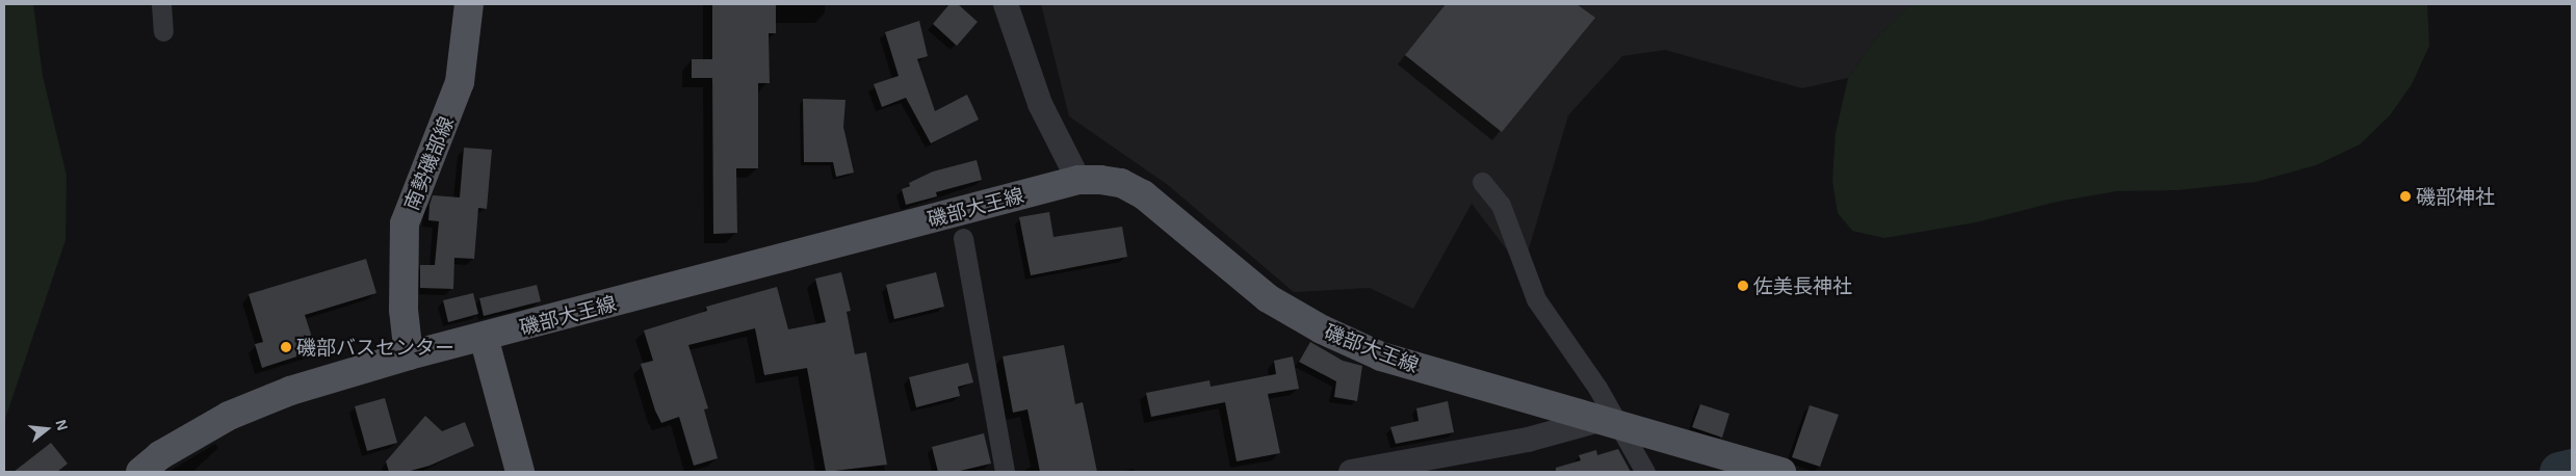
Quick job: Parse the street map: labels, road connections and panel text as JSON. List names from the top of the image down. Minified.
{"streets":{"main road":["南勢磯部線","磯部大王線"]},"crossings":[["南勢磯部線","磯部大王線"]],"places":["磯部神社","佐美長神社","磯部バスセンター"],"north":"right"}
